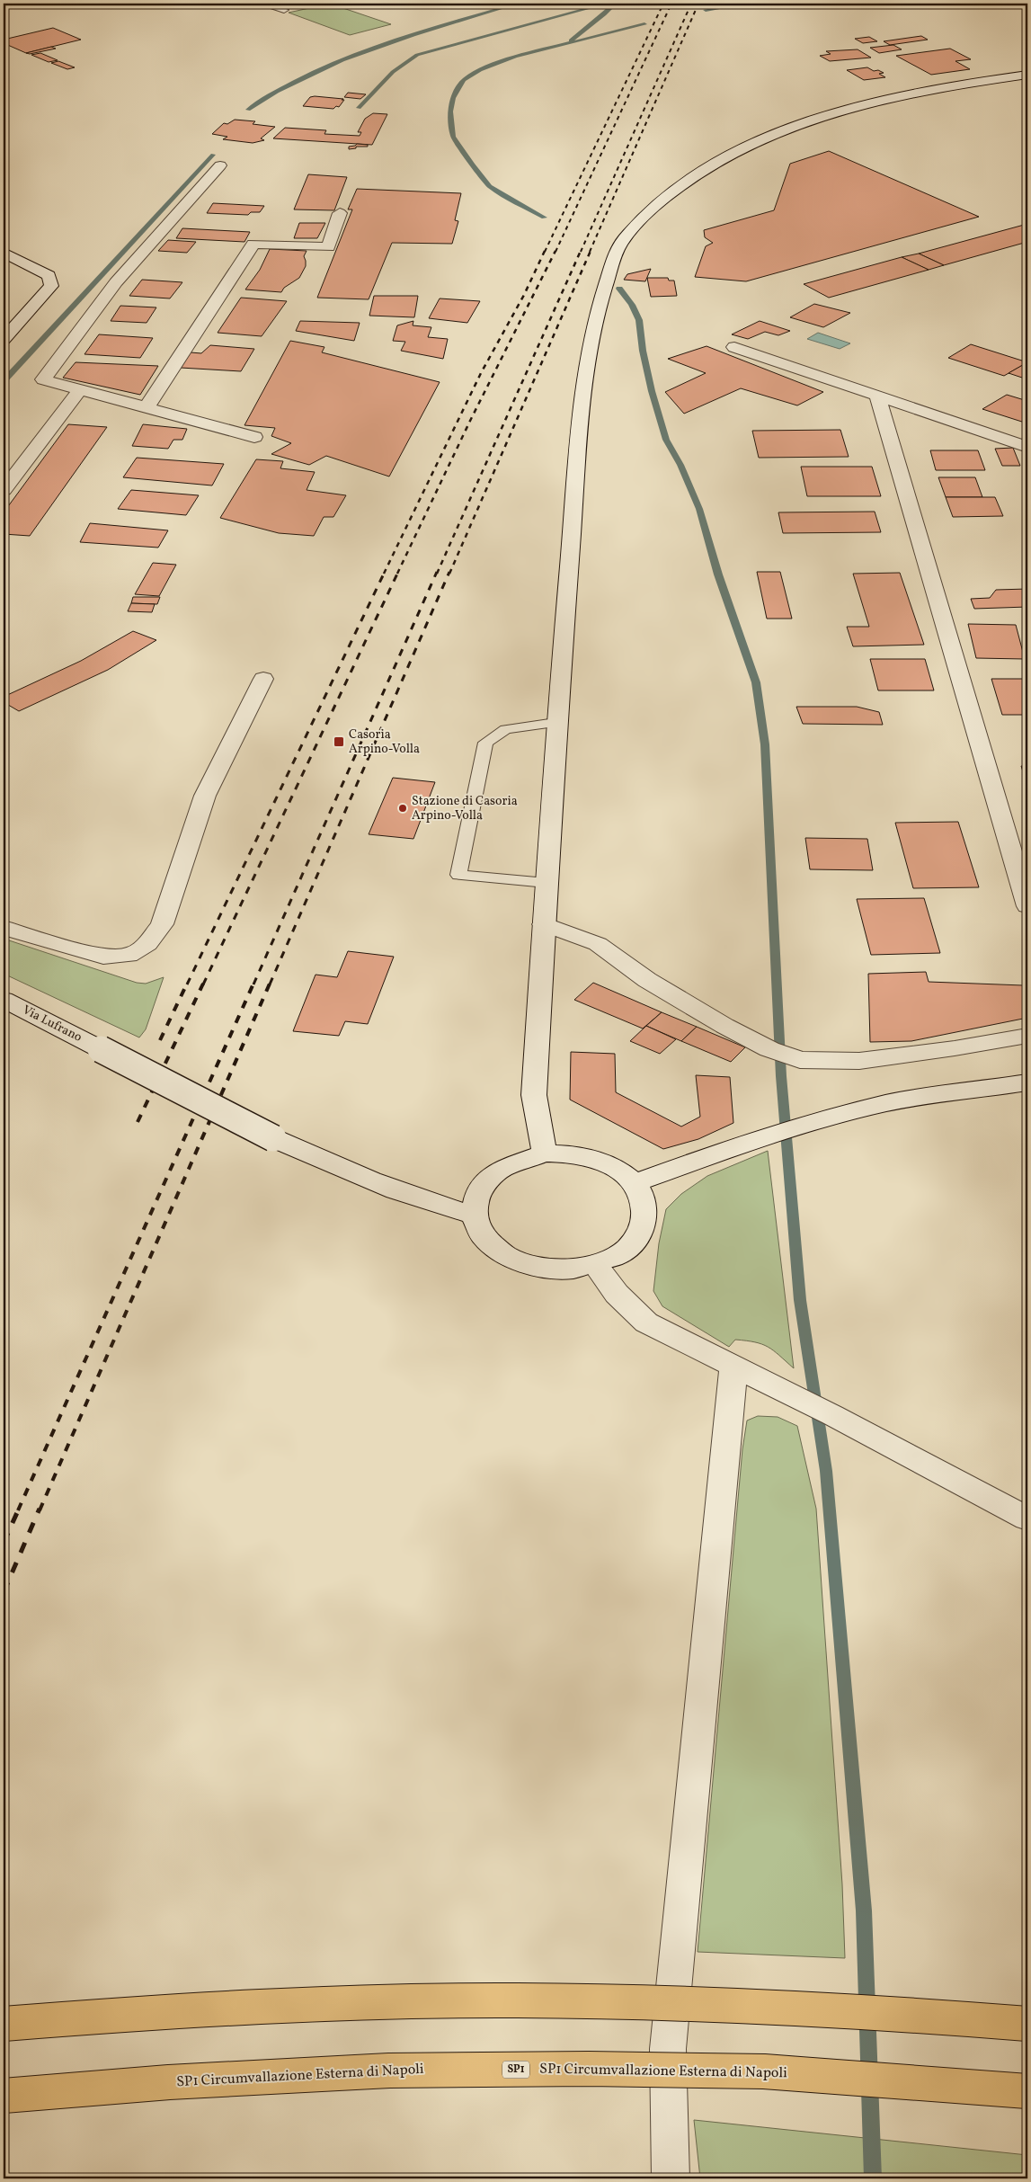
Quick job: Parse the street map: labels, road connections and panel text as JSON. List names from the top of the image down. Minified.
{"streets":{"highway":["SP1","SP1 Circumvallazione Esterna di Napoli"],"street":["Via Lufrano"]},"places":{"transit":["Casoria Arpino-Volla"],"other":["Stazione di Casoria Arpino-Volla"]}}
